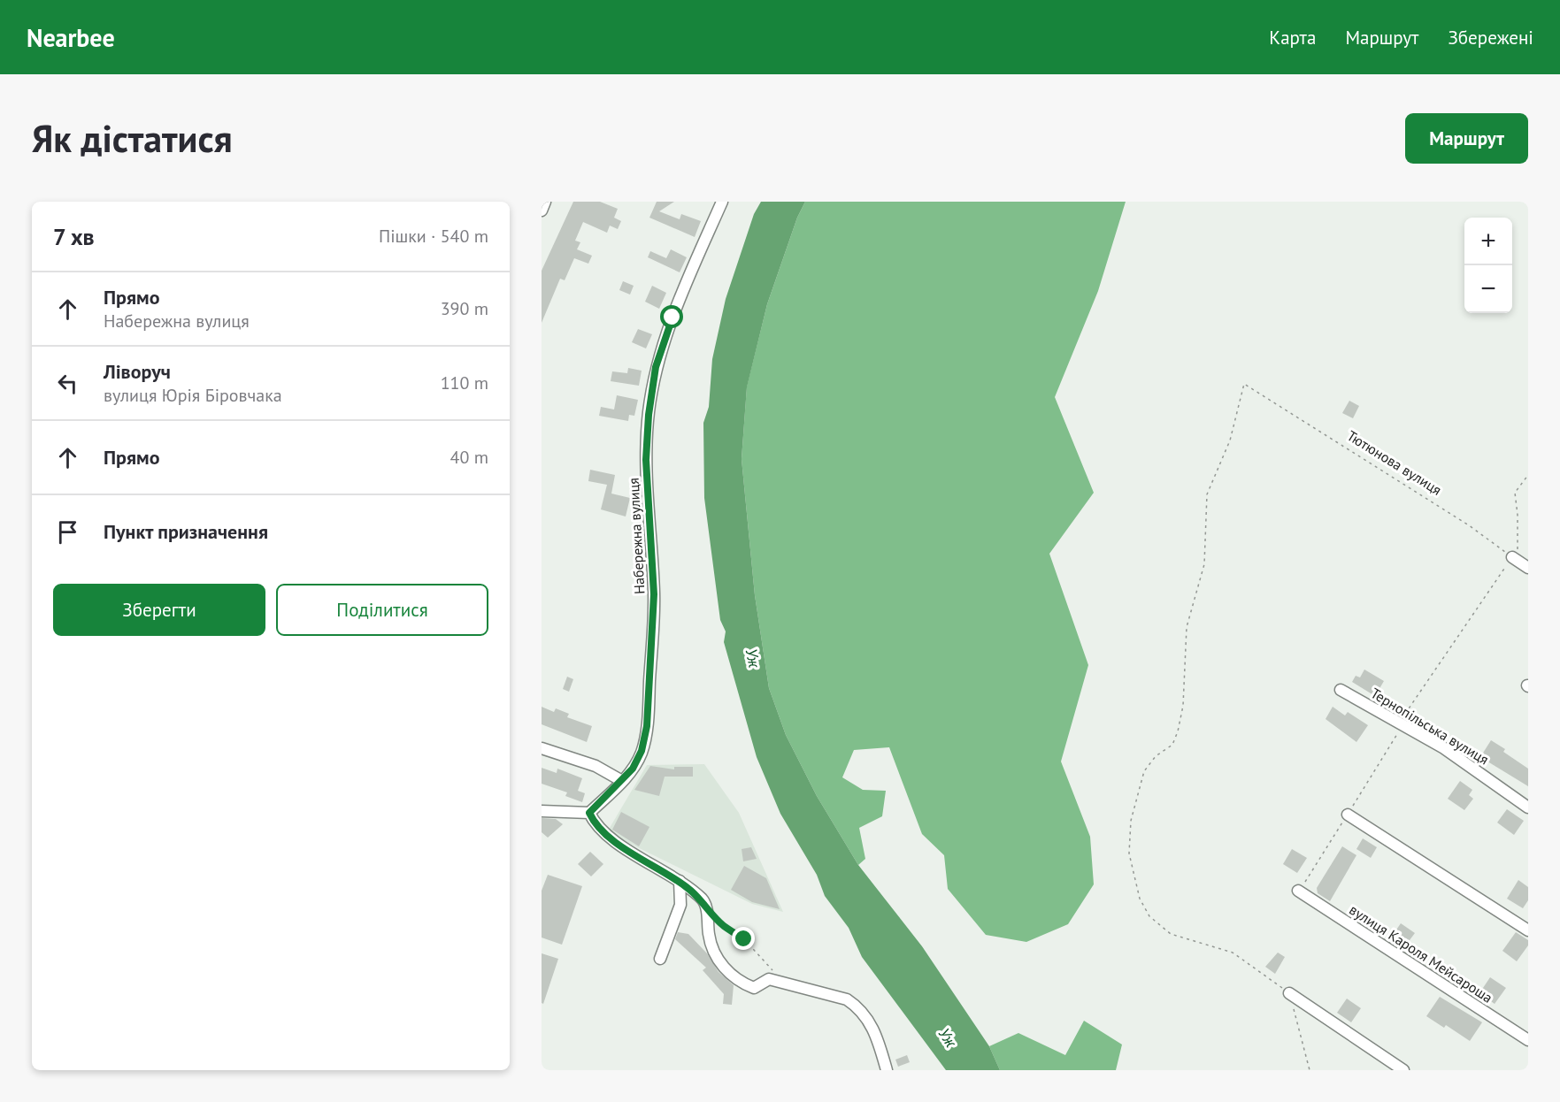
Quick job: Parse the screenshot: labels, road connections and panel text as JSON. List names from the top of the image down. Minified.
{"streets":{"street":["Набережна вулиця","Тернопільська вулиця","вулиця Кароля Мейсароша"],"path":["Тютюнова вулиця"]},"water":["Уж"],"page":{"header":"Nearbee","nav":["Карта","Маршрут","Збережені"],"buttons":["Маршрут",["Зберегти","Поділитися"]],"title":"Як дістатися","heading":["7 хв","Пішки · 540 m"],"map_buttons":["+","−"],"list":[["Прямо","Набережна вулиця","390 m"],["Ліворуч","вулиця Юрія Біровчака","110 m"],["Прямо","40 m"],"Пункт призначення"]}}
